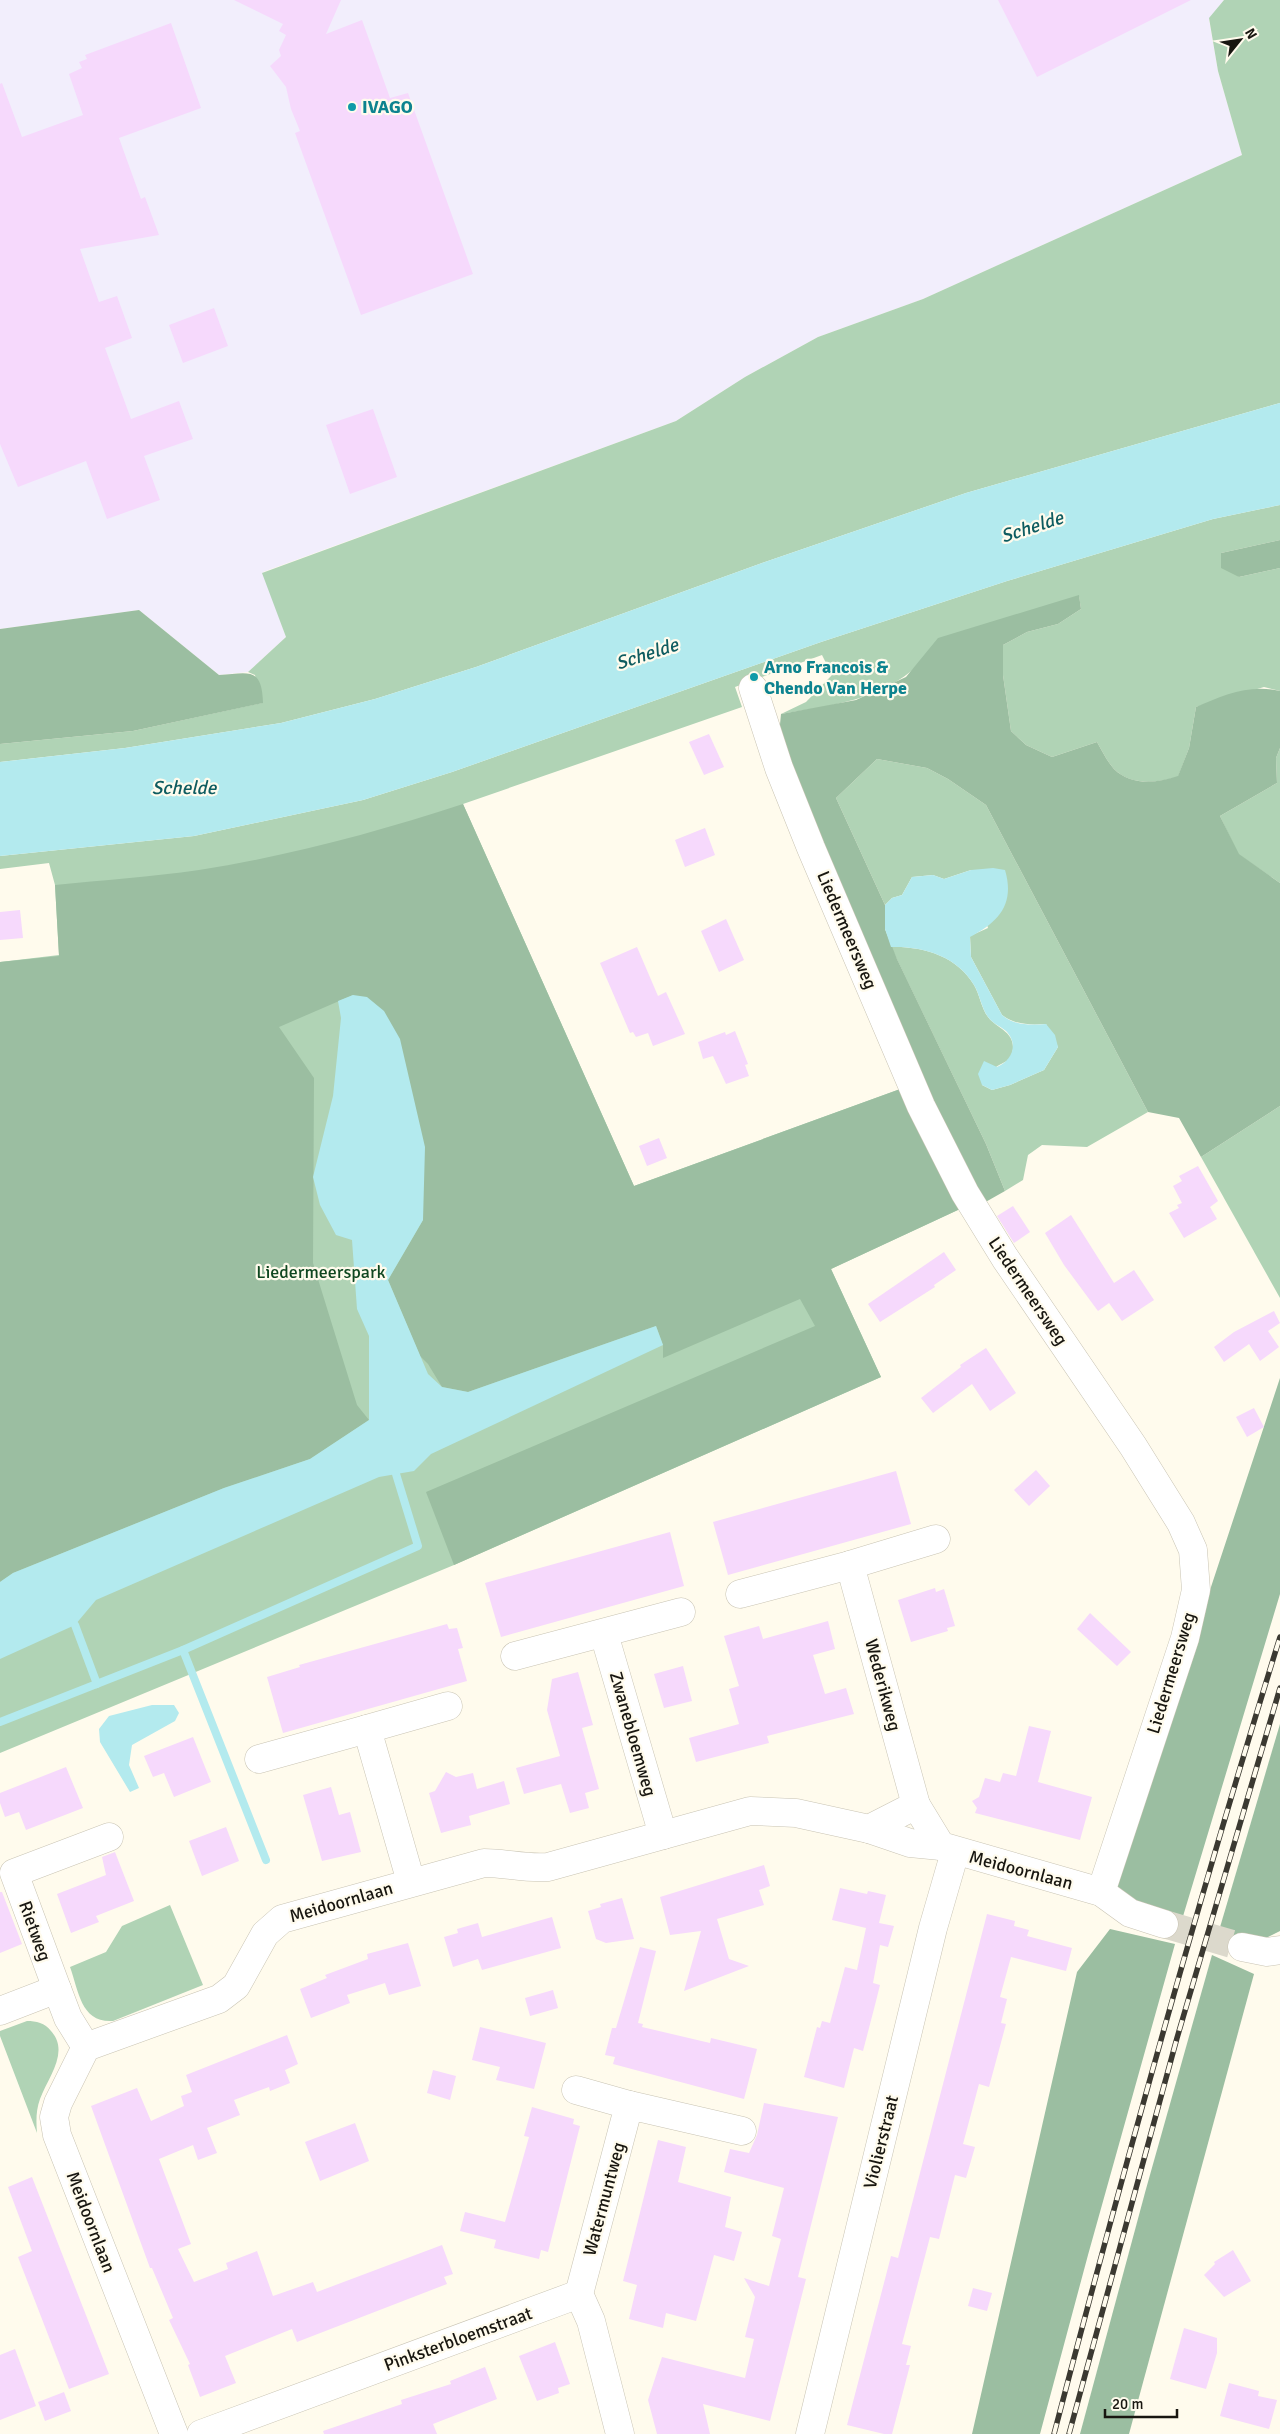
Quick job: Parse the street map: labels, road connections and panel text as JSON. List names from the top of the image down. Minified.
{"streets":{"street":["Liedermeersweg","Wederikweg","Zwanebloemweg","Meidoornlaan","Rietweg","Violierstraat","Watermuntweg","Pinksterbloemstraat"]},"crossings":[["Liedermeersweg","Meidoornlaan"],["Zwanebloemweg","Meidoornlaan"],["Meidoornlaan","Rietweg"],["Meidoornlaan","Violierstraat"],["Watermuntweg","Pinksterbloemstraat"]],"water":["Schelde"],"parks":["Liedermeerspark"],"places":["IVAGO","Arno Francois & Chendo Van Herpe"],"scale_bar":"20 m","north":"top right"}
